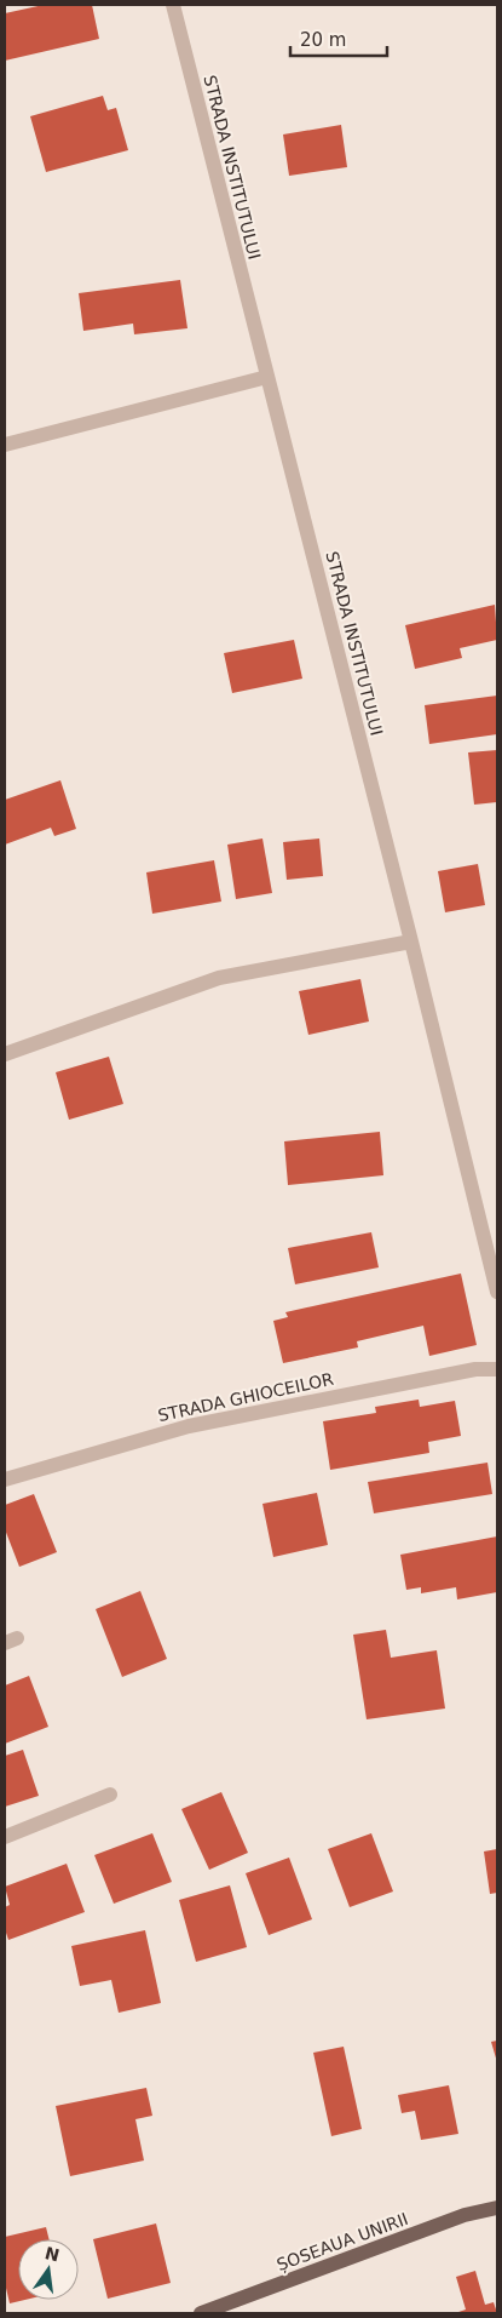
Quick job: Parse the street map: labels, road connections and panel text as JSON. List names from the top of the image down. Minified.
{"streets":{"main road":["ȘOSEAUA UNIRII"],"street":["STRADA INSTITUTULUI","STRADA GHIOCEILOR"]},"scale_bar":"20 m","north":"top"}
